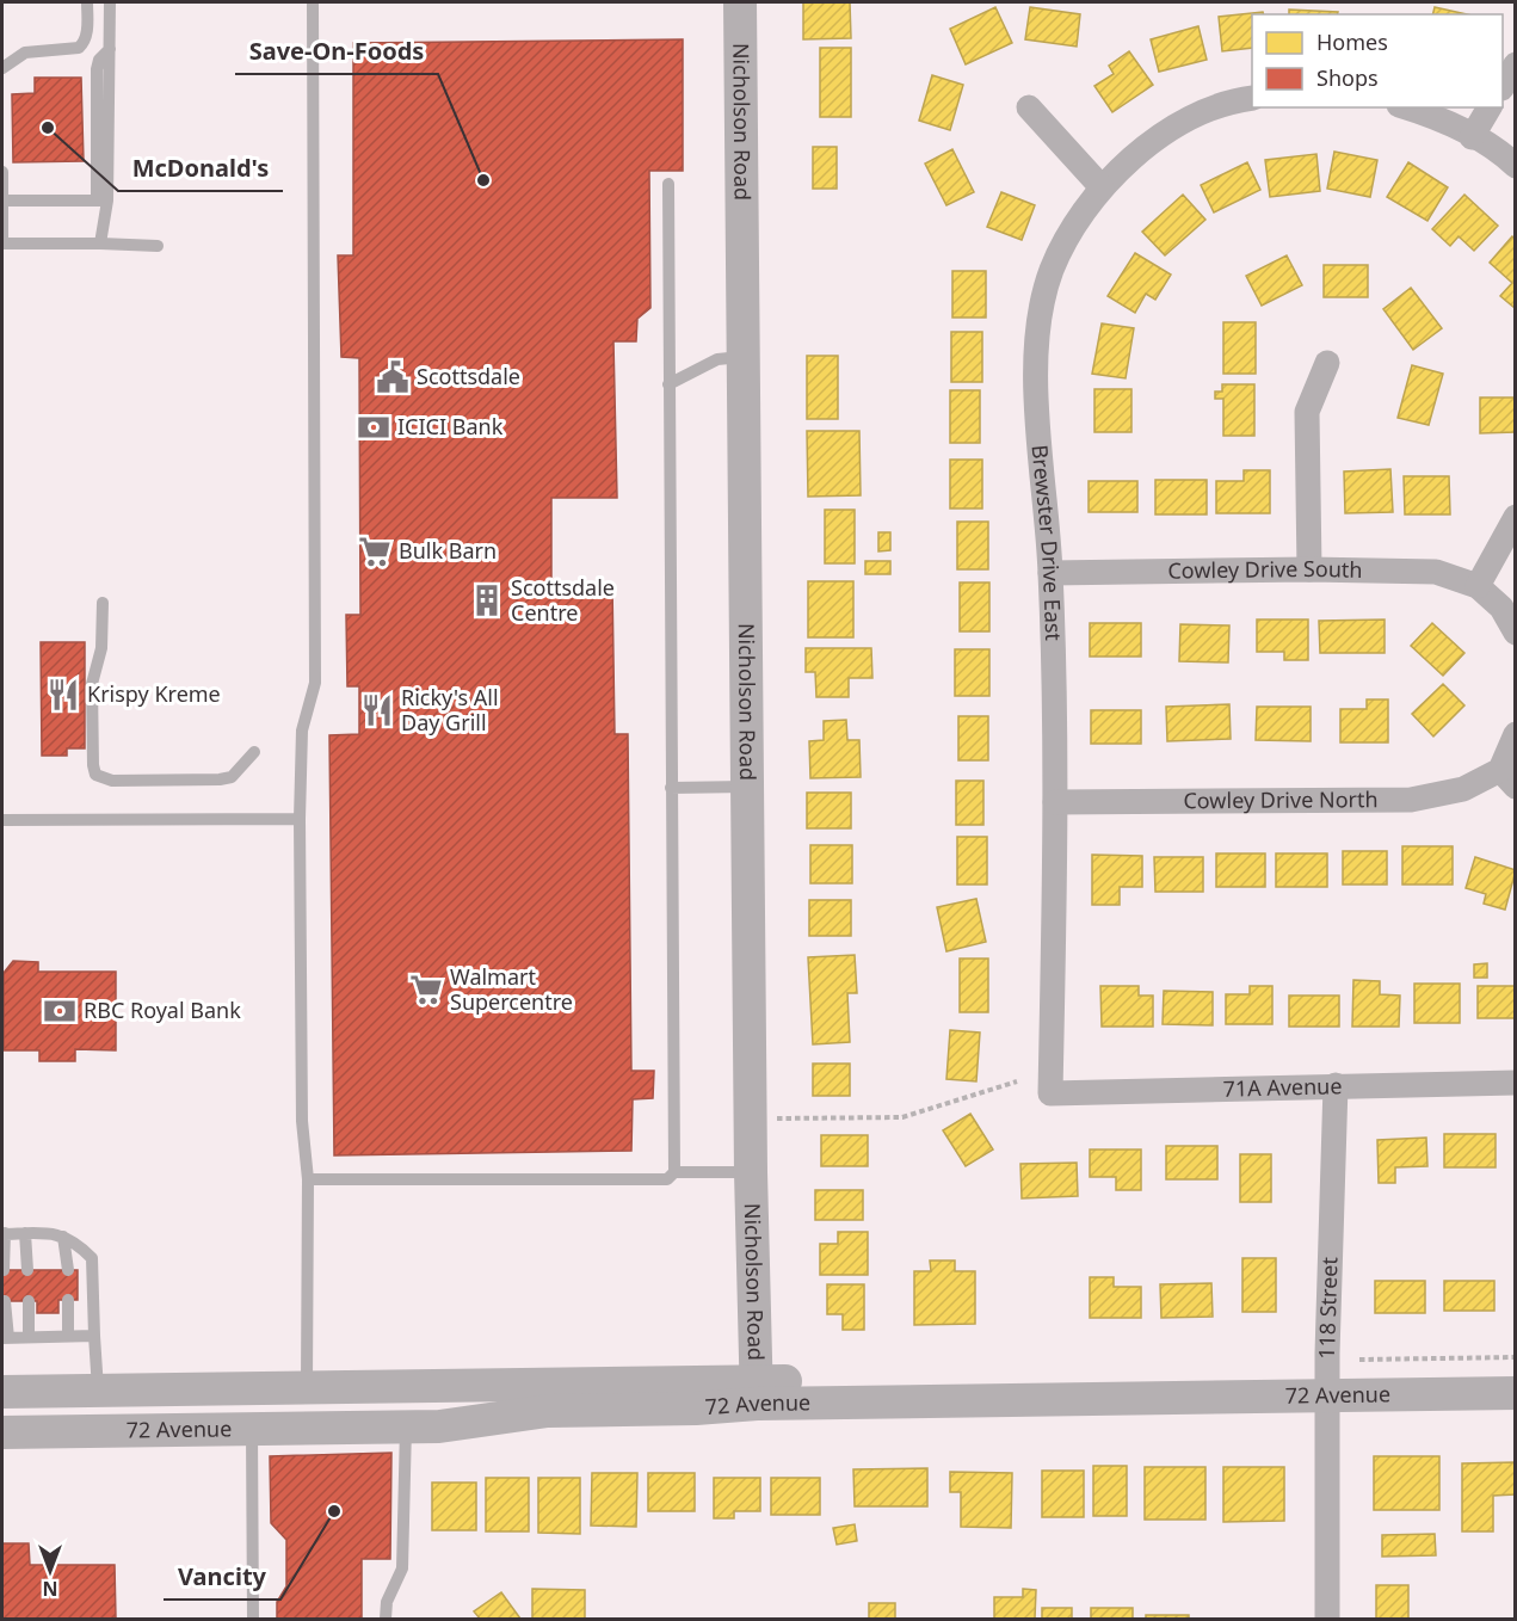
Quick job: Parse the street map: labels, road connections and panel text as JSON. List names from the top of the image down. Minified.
{"streets":{"main road":["Nicholson Road","72 Avenue"],"street":["Brewster Drive East","Cowley Drive South","Cowley Drive North","71A Avenue","118 Street"]},"crossings":[["Nicholson Road","72 Avenue"],["Brewster Drive East","Cowley Drive South"],["Brewster Drive East","Cowley Drive North"],["Brewster Drive East","71A Avenue"],["71A Avenue","118 Street"],["118 Street","72 Avenue"]],"places":{"other":["McDonald's","Save-On-Foods","Vancity"],"public building":["Scottsdale"],"bank":["ICICI Bank","RBC Royal Bank"],"supermarket":["Bulk Barn","Walmart Supercentre"],"building":["Scottsdale Centre"],"restaurant":["Krispy Kreme","Ricky's All Day Grill"]},"legend":["Homes","Shops"],"north":"bottom"}
